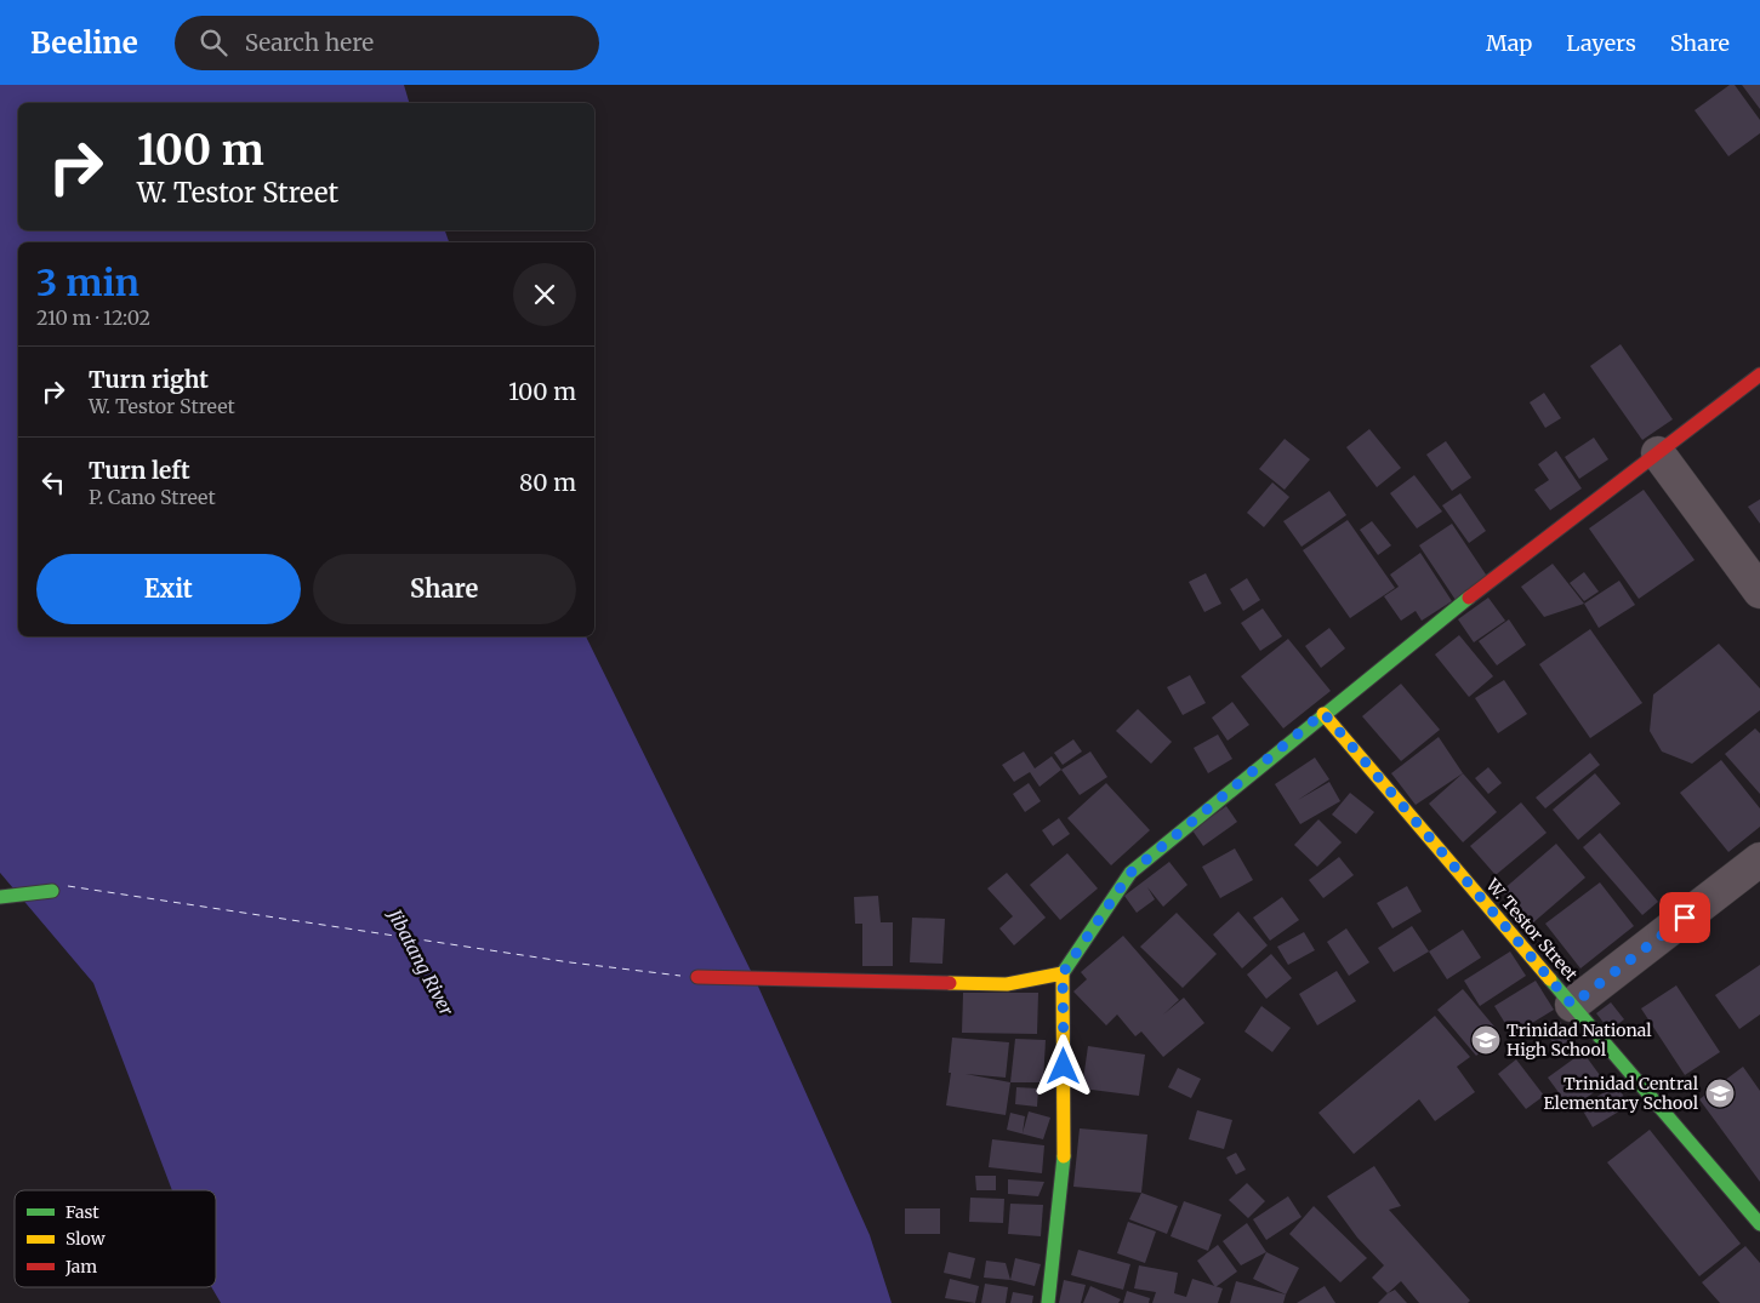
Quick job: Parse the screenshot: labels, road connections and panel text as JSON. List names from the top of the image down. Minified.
{"streets":{"street":["W. Testor Street"]},"water":["Jibatang River"],"places":{"school or university":["Trinidad National High School","Trinidad Central Elementary School"]},"legend":["Fast","Slow","Jam"],"page":{"header":"Beeline","search":"Search here","nav":["Map","Layers","Share"],"turn":["100 m","W. Testor Street"],"heading":["3 min","210 m · 12:02"],"list":[{"name":"Turn right","note":"W. Testor Street","value":"100 m"},{"name":"Turn left","note":"P. Cano Street","value":"80 m"}],"buttons":["Exit","Share"]}}
